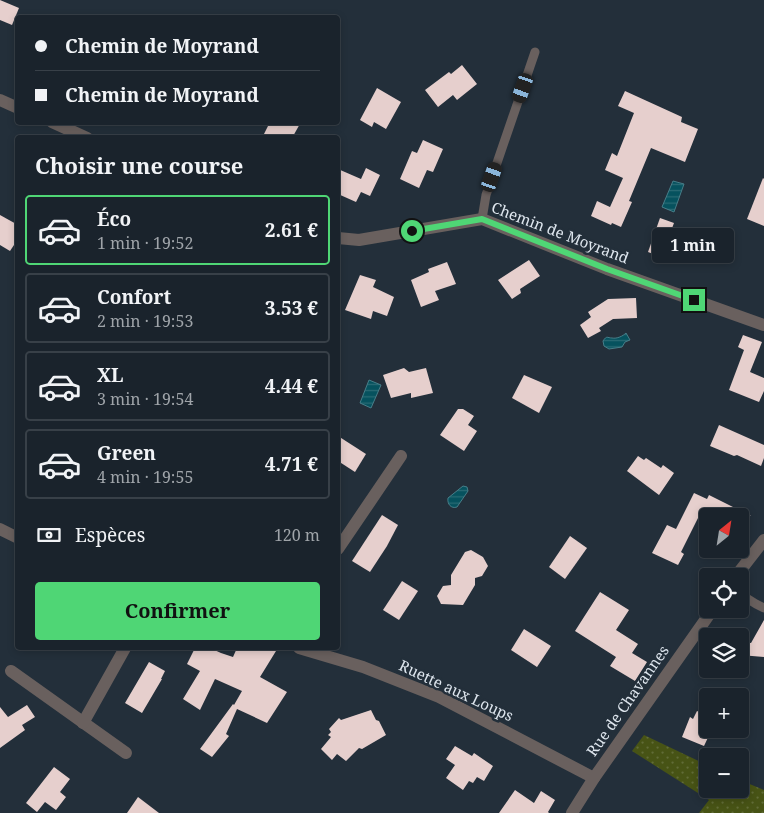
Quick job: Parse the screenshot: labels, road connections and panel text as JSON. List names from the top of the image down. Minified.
{"streets":{"street":["Chemin de Moyrand","Ruette aux Loups","Rue de Chavannes"]},"crossings":[["Ruette aux Loups","Rue de Chavannes"]],"north":"top right","page":{"banner":["Chemin de Moyrand","Chemin de Moyrand"],"heading":"Choisir une course","list":[{"name":"Éco","note":"1 min · 19:52","value":"2.61 €"},{"name":"Confort","note":"2 min · 19:53","value":"3.53 €"},{"name":"XL","note":"3 min · 19:54","value":"4.44 €"},{"name":"Green","note":"4 min · 19:55","value":"4.71 €"}],"bubble":"1 min","pay":["Espèces","120 m"],"map_buttons":["+","−"],"buttons":"Confirmer"}}
